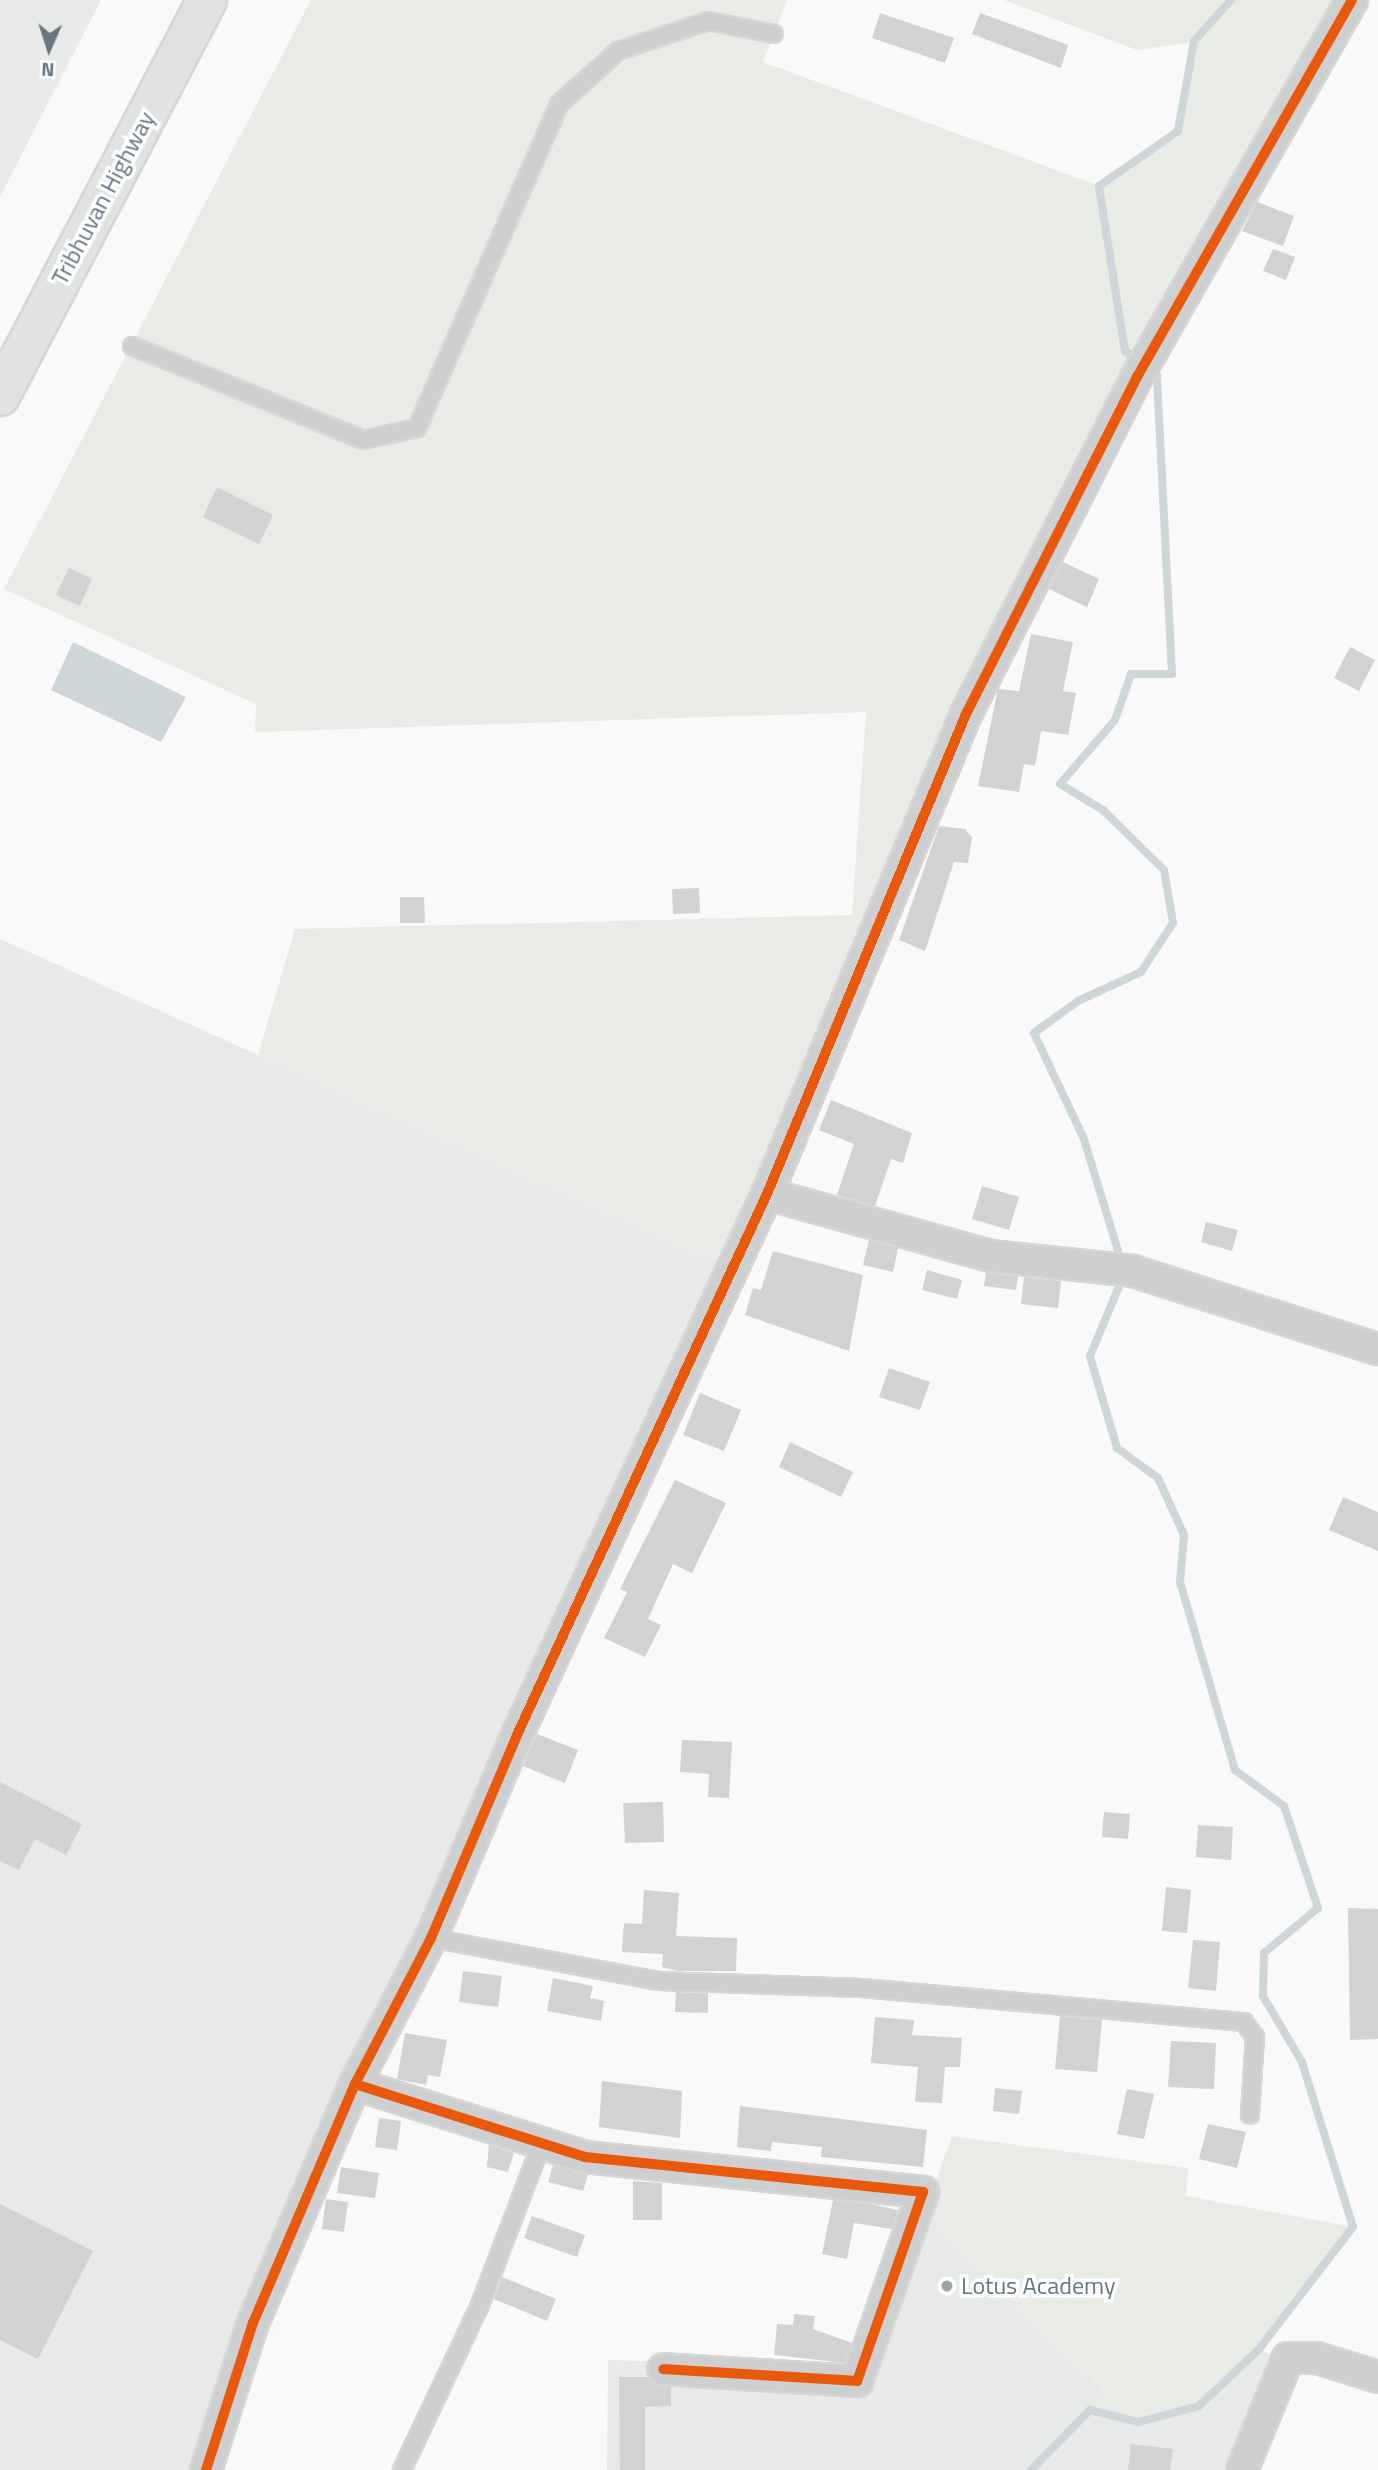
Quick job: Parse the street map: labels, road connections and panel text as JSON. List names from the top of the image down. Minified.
{"streets":{"highway":["Tribhuvan Highway"]},"places":["Lotus Academy"],"north":"bottom"}
